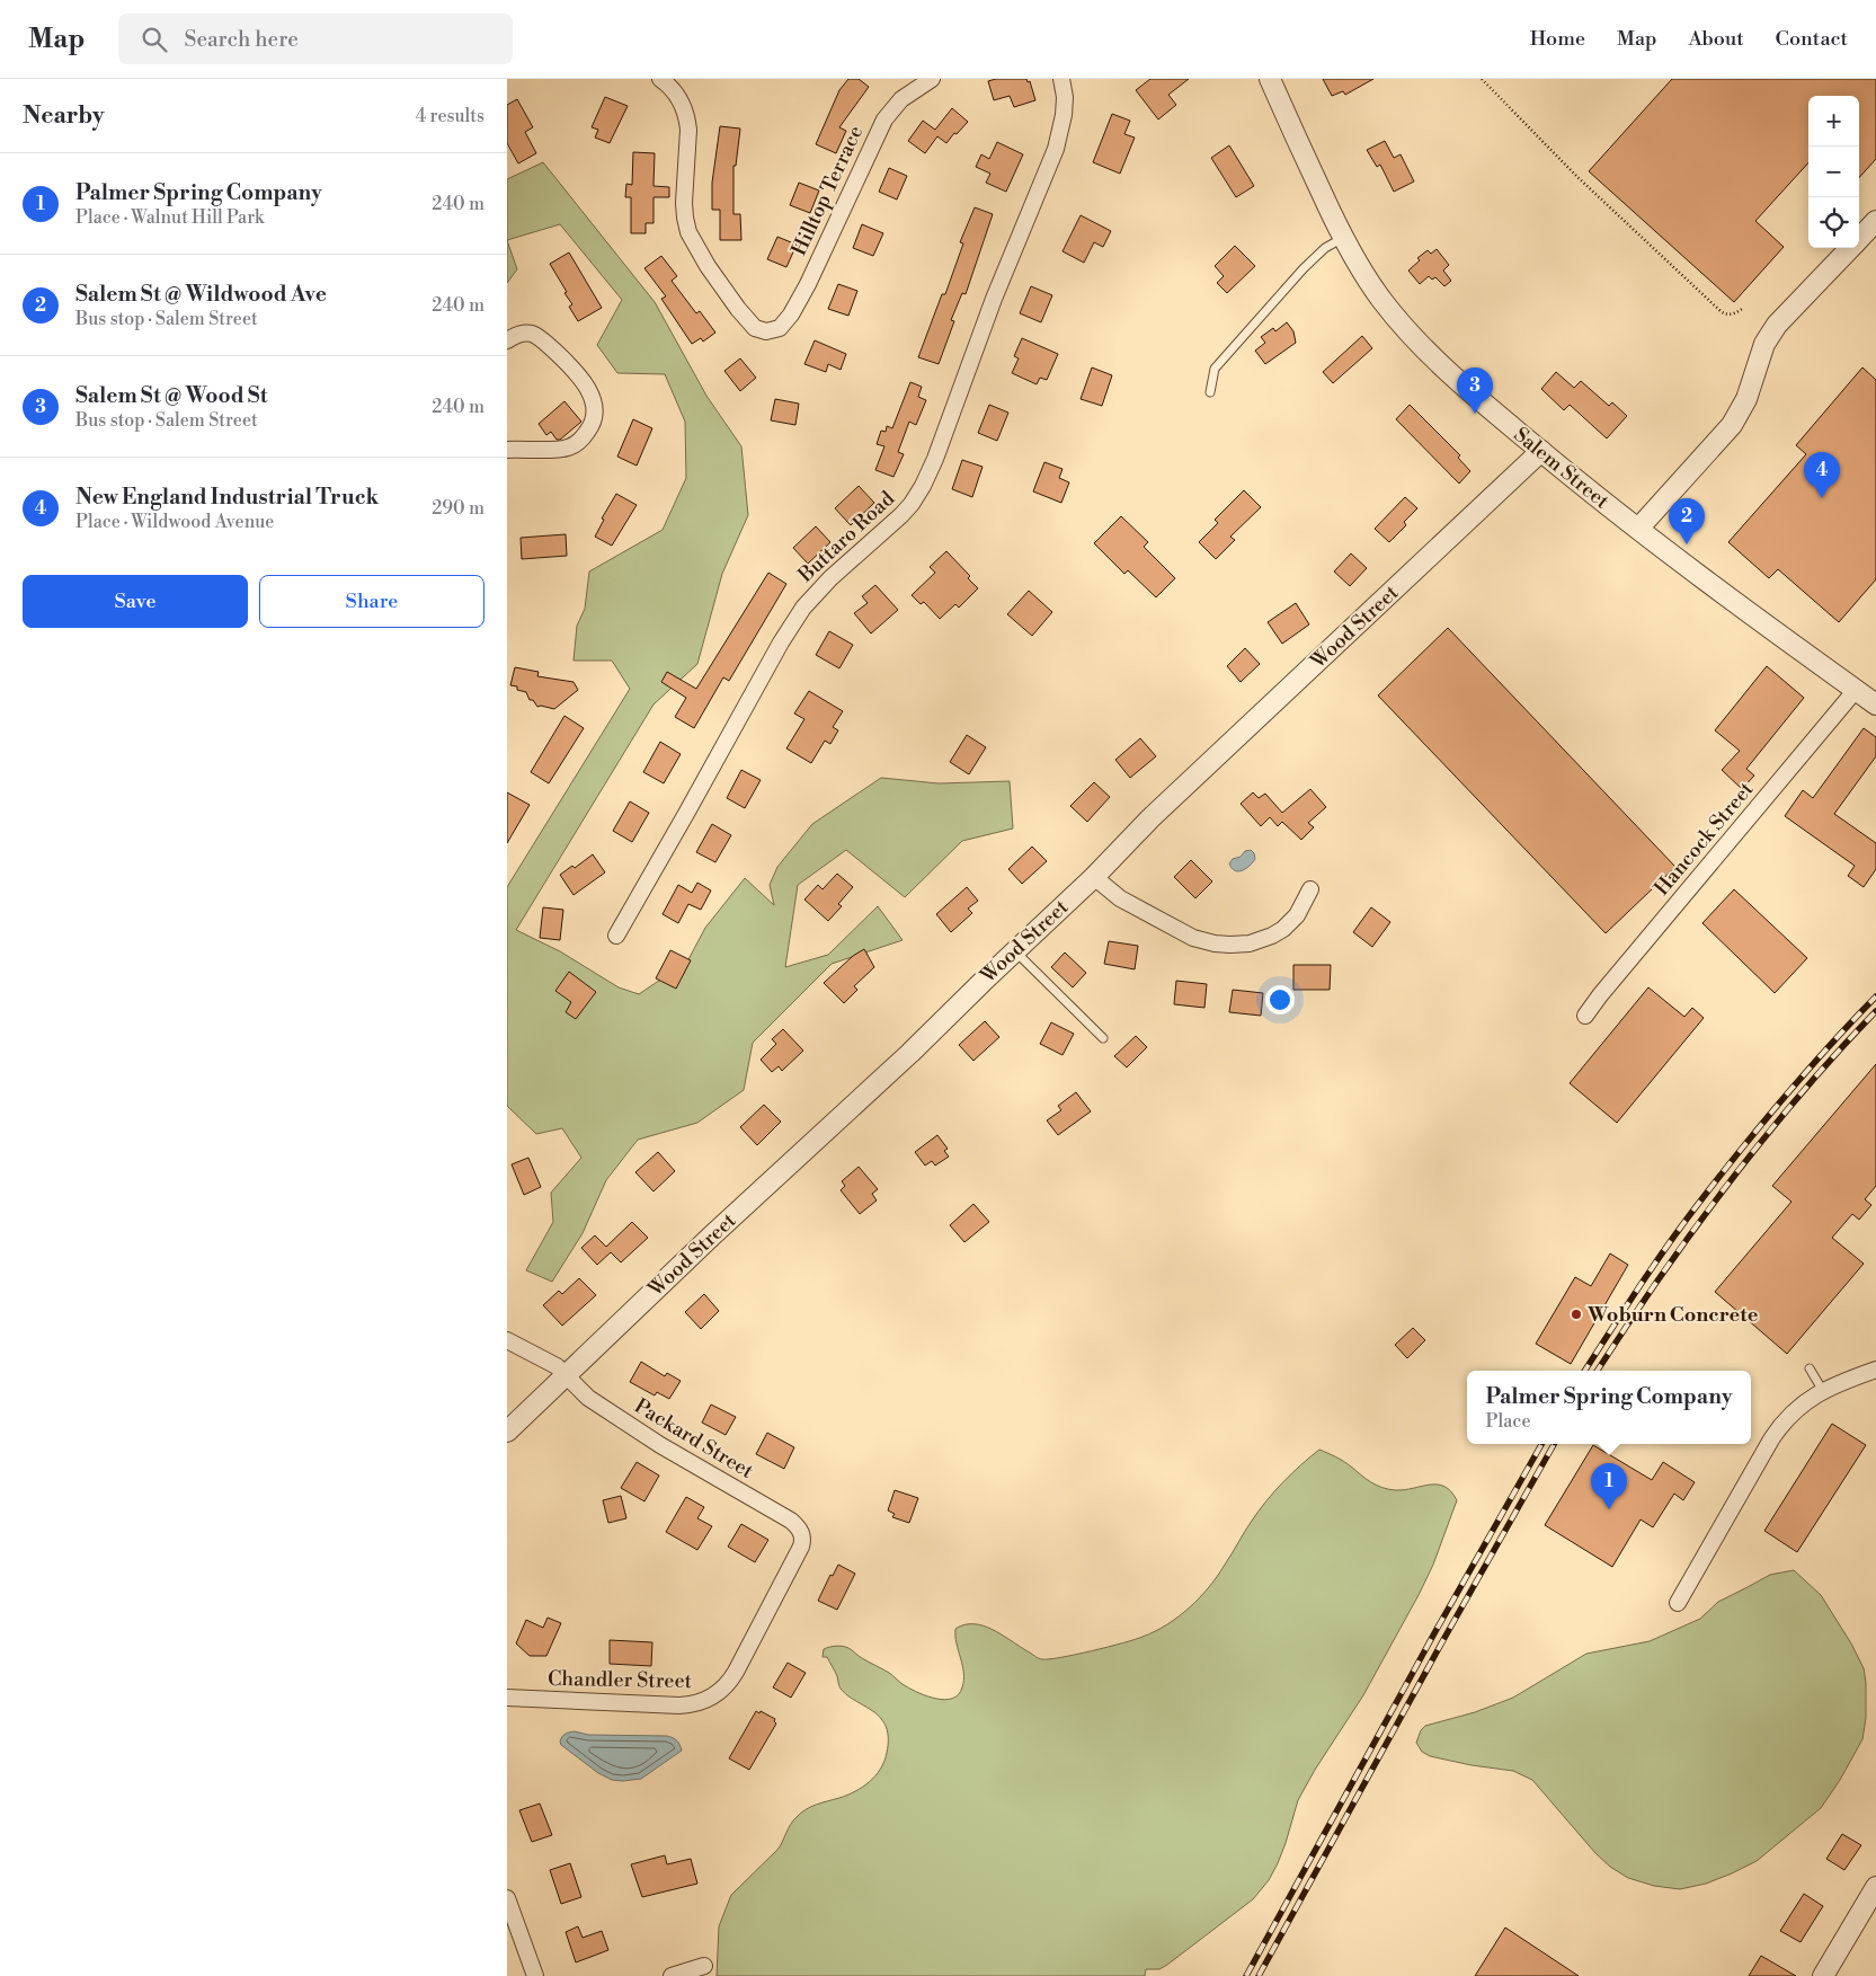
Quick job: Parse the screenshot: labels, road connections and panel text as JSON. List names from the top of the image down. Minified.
{"streets":{"street":["Hilltop Terrace","Salem Street","Buttaro Road","Wood Street","Hancock Street","Packard Street","Chandler Street"]},"crossings":[["Salem Street","Wood Street"],["Salem Street","Hancock Street"],["Wood Street","Packard Street"],["Packard Street","Chandler Street"]],"places":["Woburn Concrete"],"page":{"header":"Map","search":"Search here","nav":["Home","Map","About","Contact"],"heading":["Nearby","4 results"],"map_buttons":["+","−"],"list":[{"mark":"1","name":"Palmer Spring Company","note":"Place · Walnut Hill Park","value":"240 m"},{"mark":"2","name":"Salem St @ Wildwood Ave","note":"Bus stop · Salem Street","value":"240 m"},{"mark":"3","name":"Salem St @ Wood St","note":"Bus stop · Salem Street","value":"240 m"},{"mark":"4","name":"New England Industrial Truck","note":"Place · Wildwood Avenue","value":"290 m"}],"pins":["3","4","2","1"],"buttons":["Save","Share"],"popup":["Palmer Spring Company","Place"]}}
